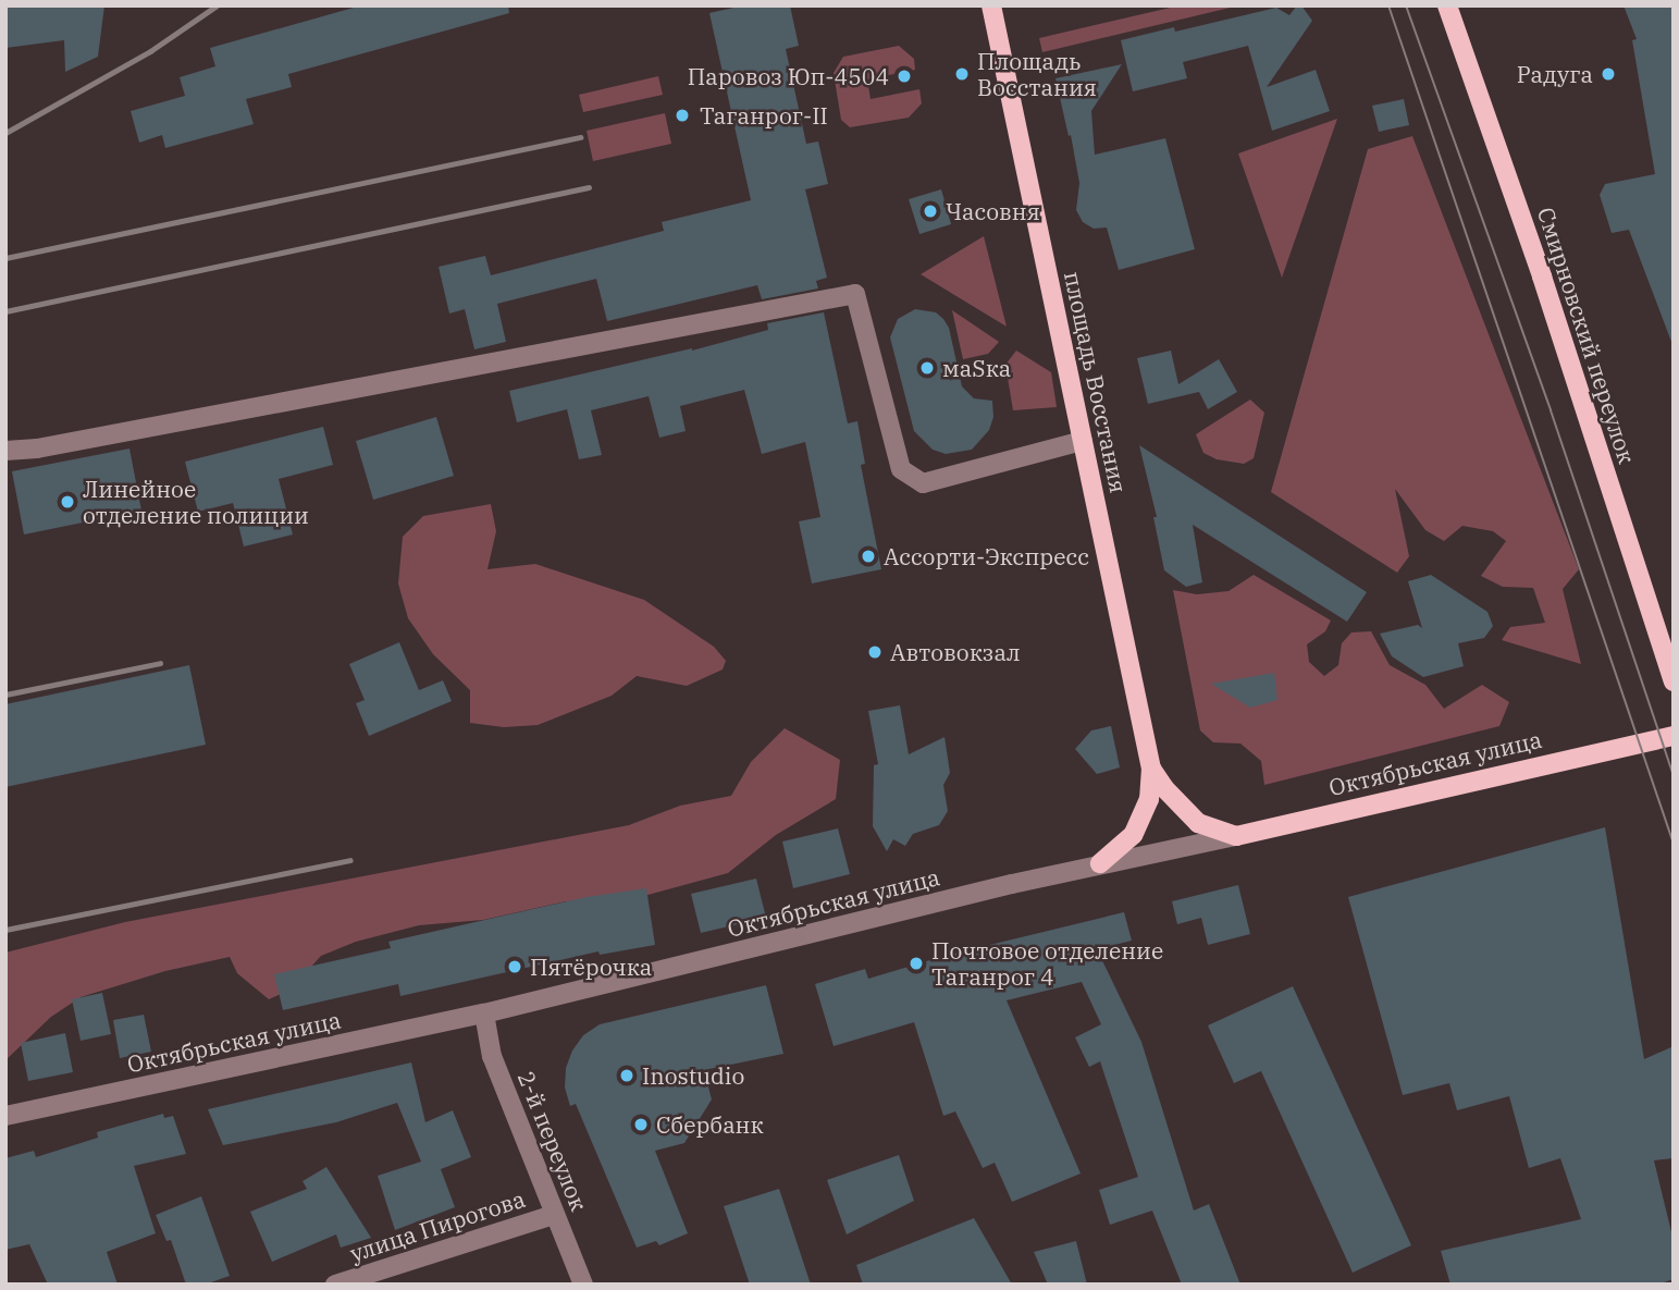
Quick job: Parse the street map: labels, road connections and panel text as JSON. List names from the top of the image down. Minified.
{"streets":{"main road":["Смирновский переулок","площадь Восстания","Октябрьская улица"],"street":["2-й переулок","улица Пирогова"]},"crossings":[["площадь Восстания","Октябрьская улица"],["Октябрьская улица","2-й переулок"],["2-й переулок","улица Пирогова"]],"places":["Площадь Восстания","Радуга","Паровоз Юп-4504","Таганрог-II","Часовня","маSка","Линейное отделение полиции","Ассорти-Экспресс","Автовокзал","Почтовое отделение Таганрог 4","Пятёрочка","Inostudio","Сбербанк"]}
